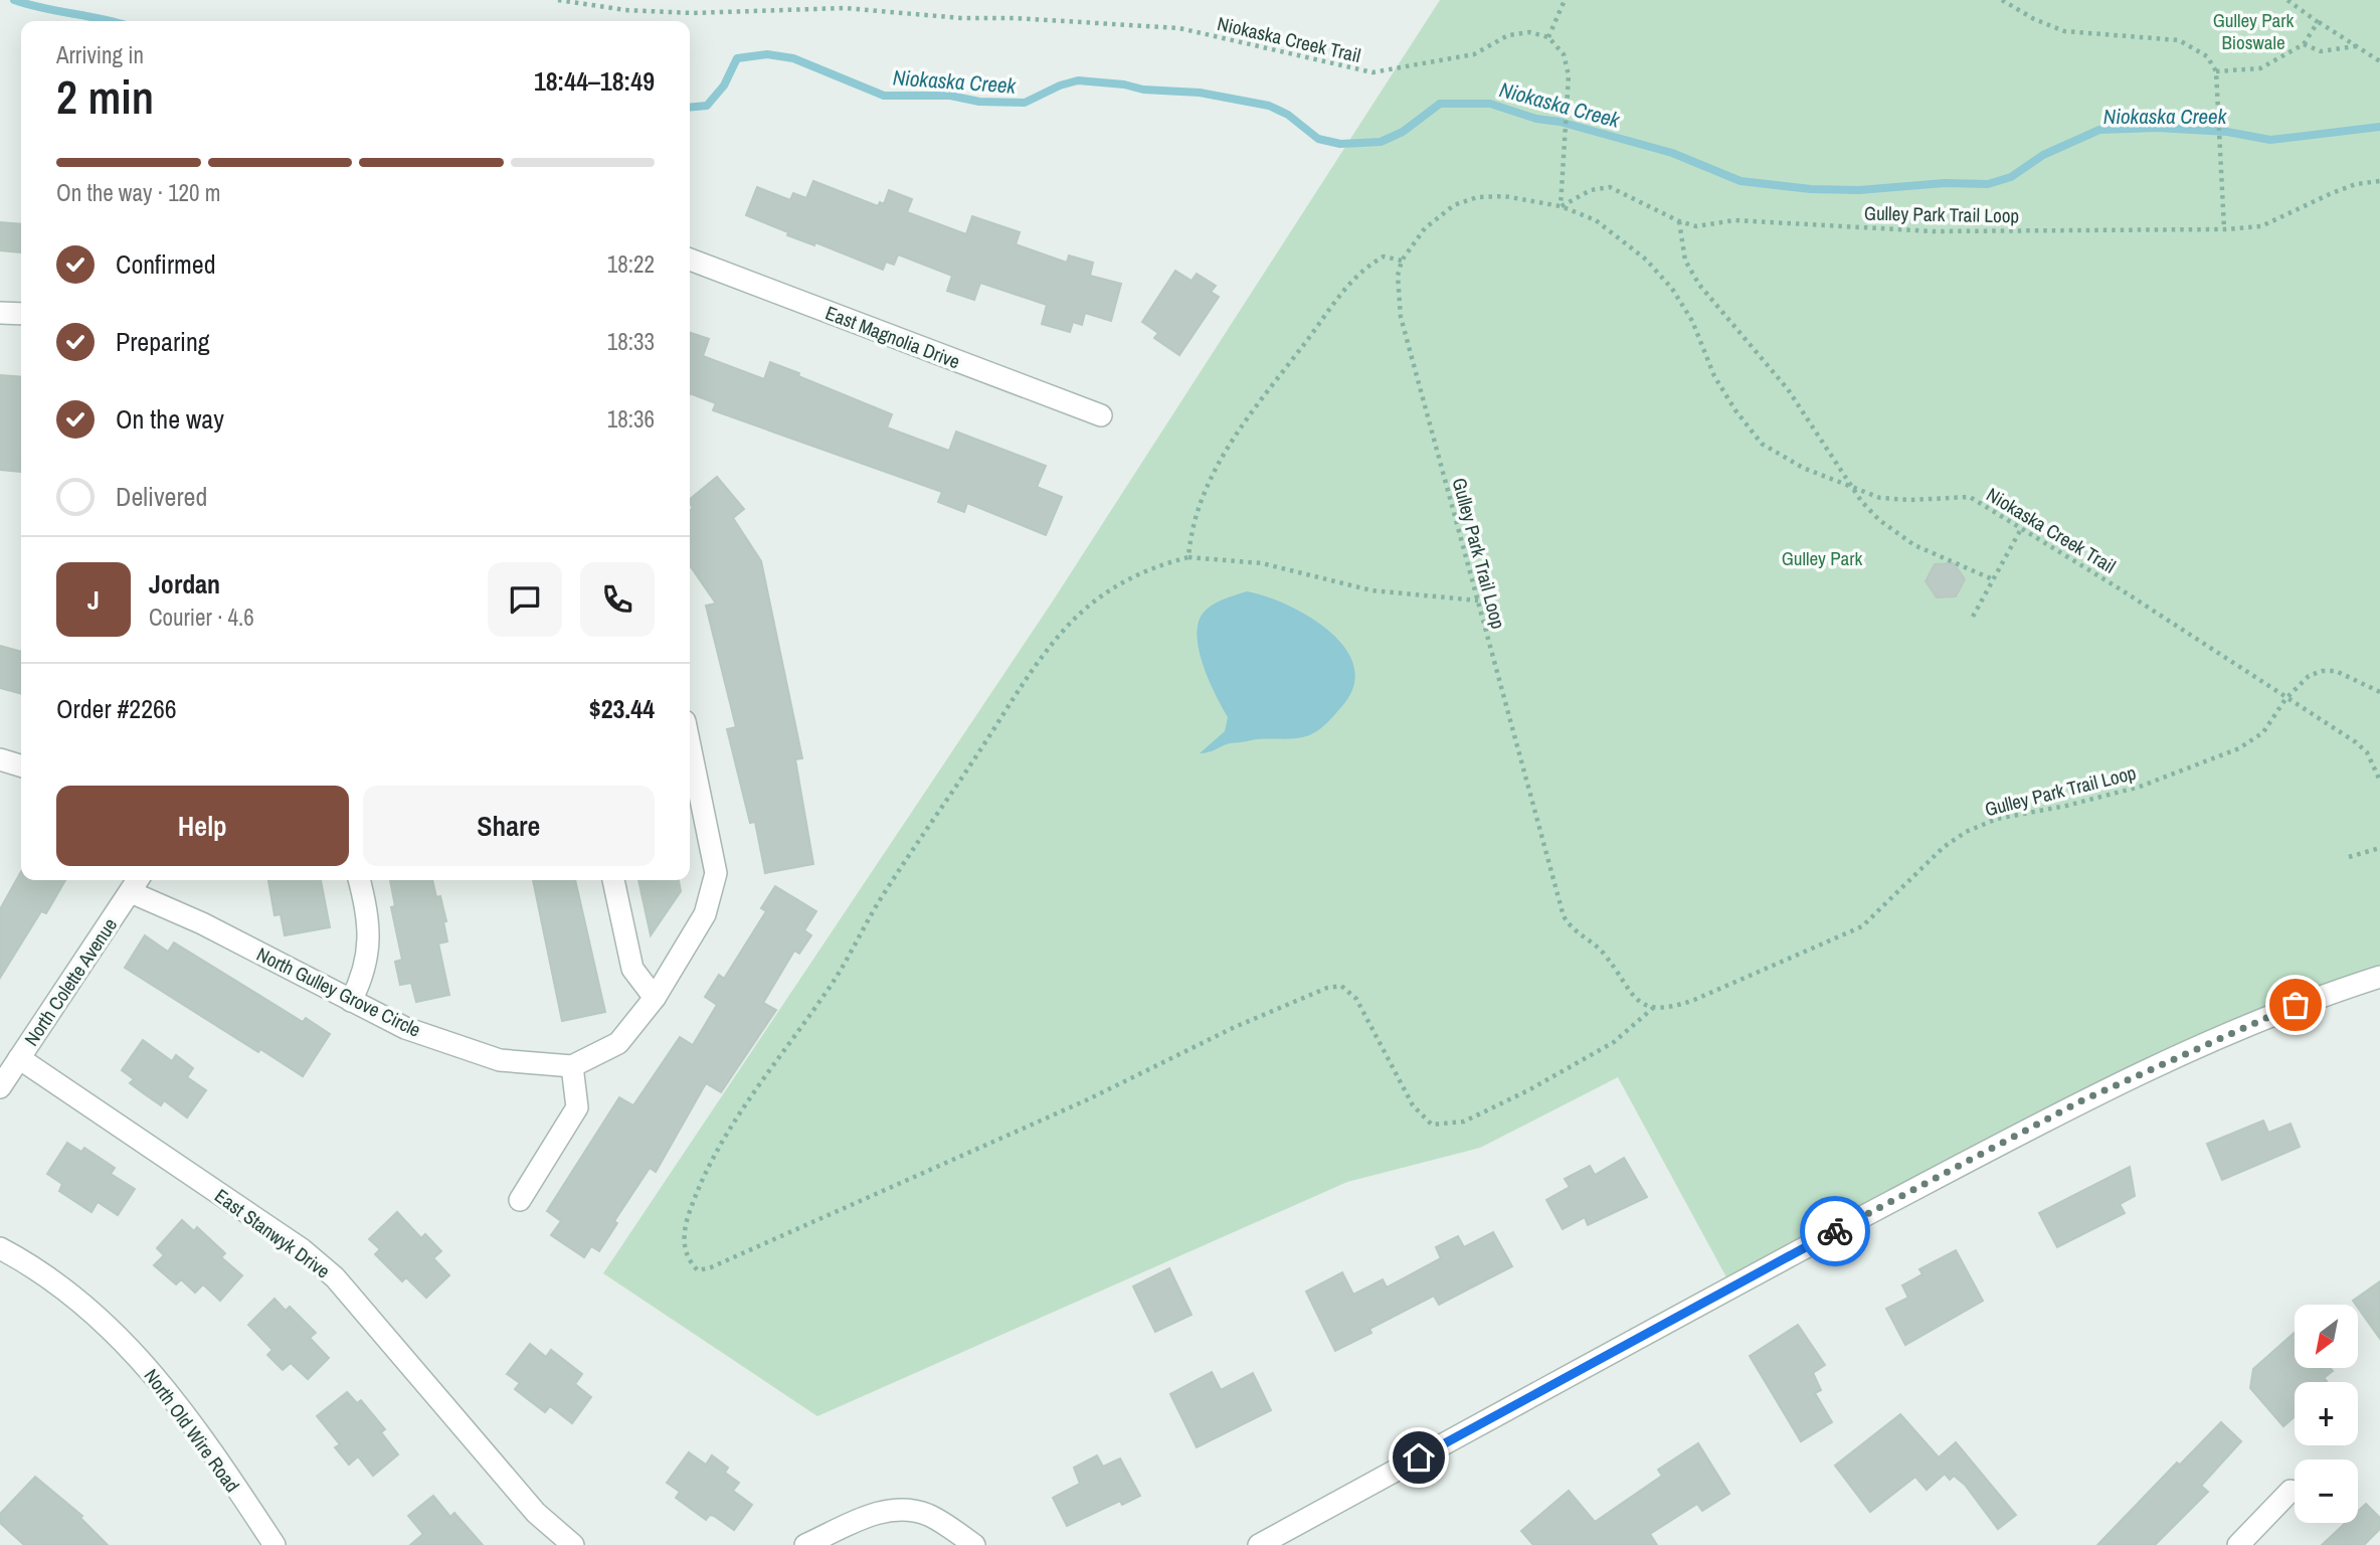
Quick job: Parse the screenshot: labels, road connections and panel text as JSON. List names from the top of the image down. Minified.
{"streets":{"street":["East Magnolia Drive","North Colette Avenue","North Gulley Grove Circle","East Stanwyk Drive","North Old Wire Road"],"path":["Niokaska Creek Trail","Gulley Park Trail Loop"]},"crossings":[["Niokaska Creek Trail","Gulley Park Trail Loop"],["North Colette Avenue","North Gulley Grove Circle"],["North Colette Avenue","East Stanwyk Drive"]],"water":["Niokaska Creek"],"parks":["Gulley Park Bioswale","Gulley Park"],"north":"bottom left","page":{"heading":["2 min","Arriving in","18:44–18:49"],"panel":["Jordan","Courier · 4.6","Order #2266","$23.44"],"bar":"On the way · 120 m","list":[["Confirmed","18:22"],["Preparing","18:33"],["On the way","18:36"],"Delivered"],"round":"J","buttons":["Help","Share"],"map_buttons":["+","−"]}}
